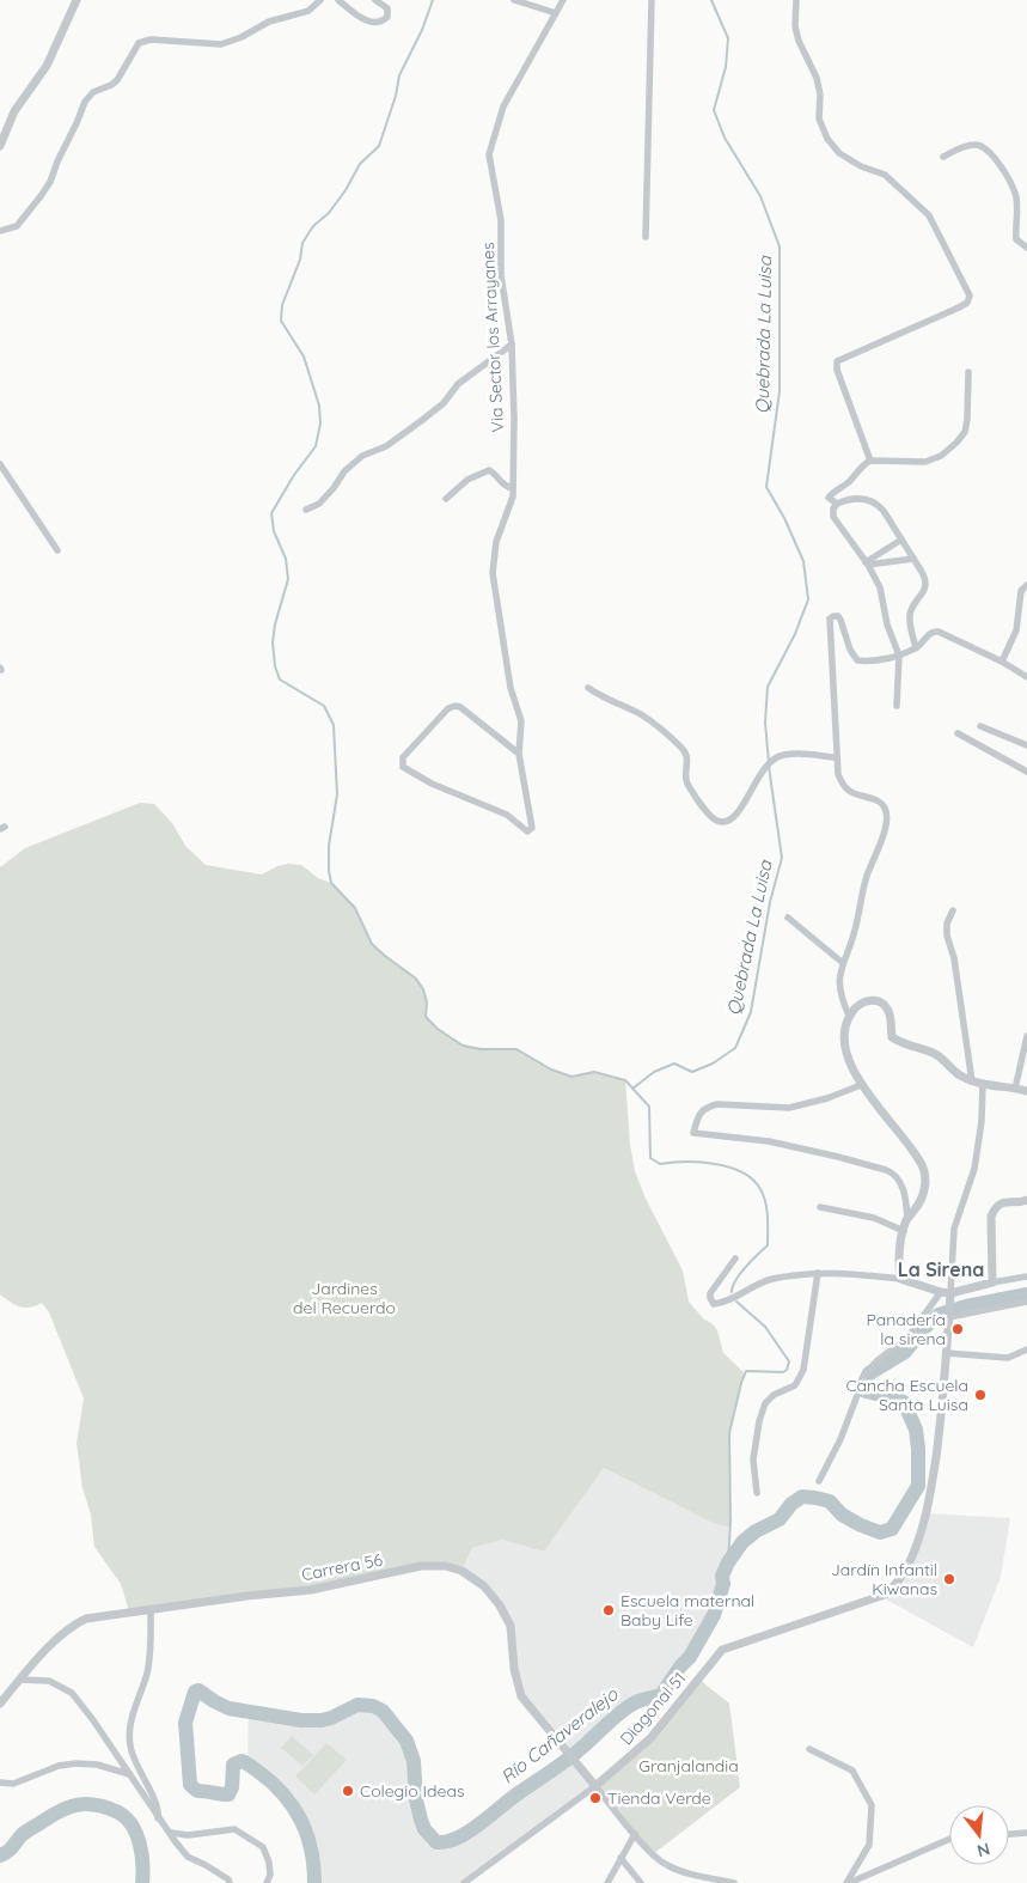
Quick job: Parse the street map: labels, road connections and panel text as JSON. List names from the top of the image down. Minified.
{"streets":{"street":["Via Sector los Arrayanes","Carrera 56","Diagonal 51"]},"crossings":[["Carrera 56","Diagonal 51"]],"districts":["La Sirena"],"water":["Quebrada La Luisa","Río Cañaveralejo"],"parks":["Jardines del Recuerdo","Granjalandia"],"places":["Panadería la sirena","Cancha Escuela Santa Luisa","Jardín Infantil Kiwanas","Escuela maternal Baby Life","Colegio Ideas","Tienda Verde"],"north":"bottom"}
